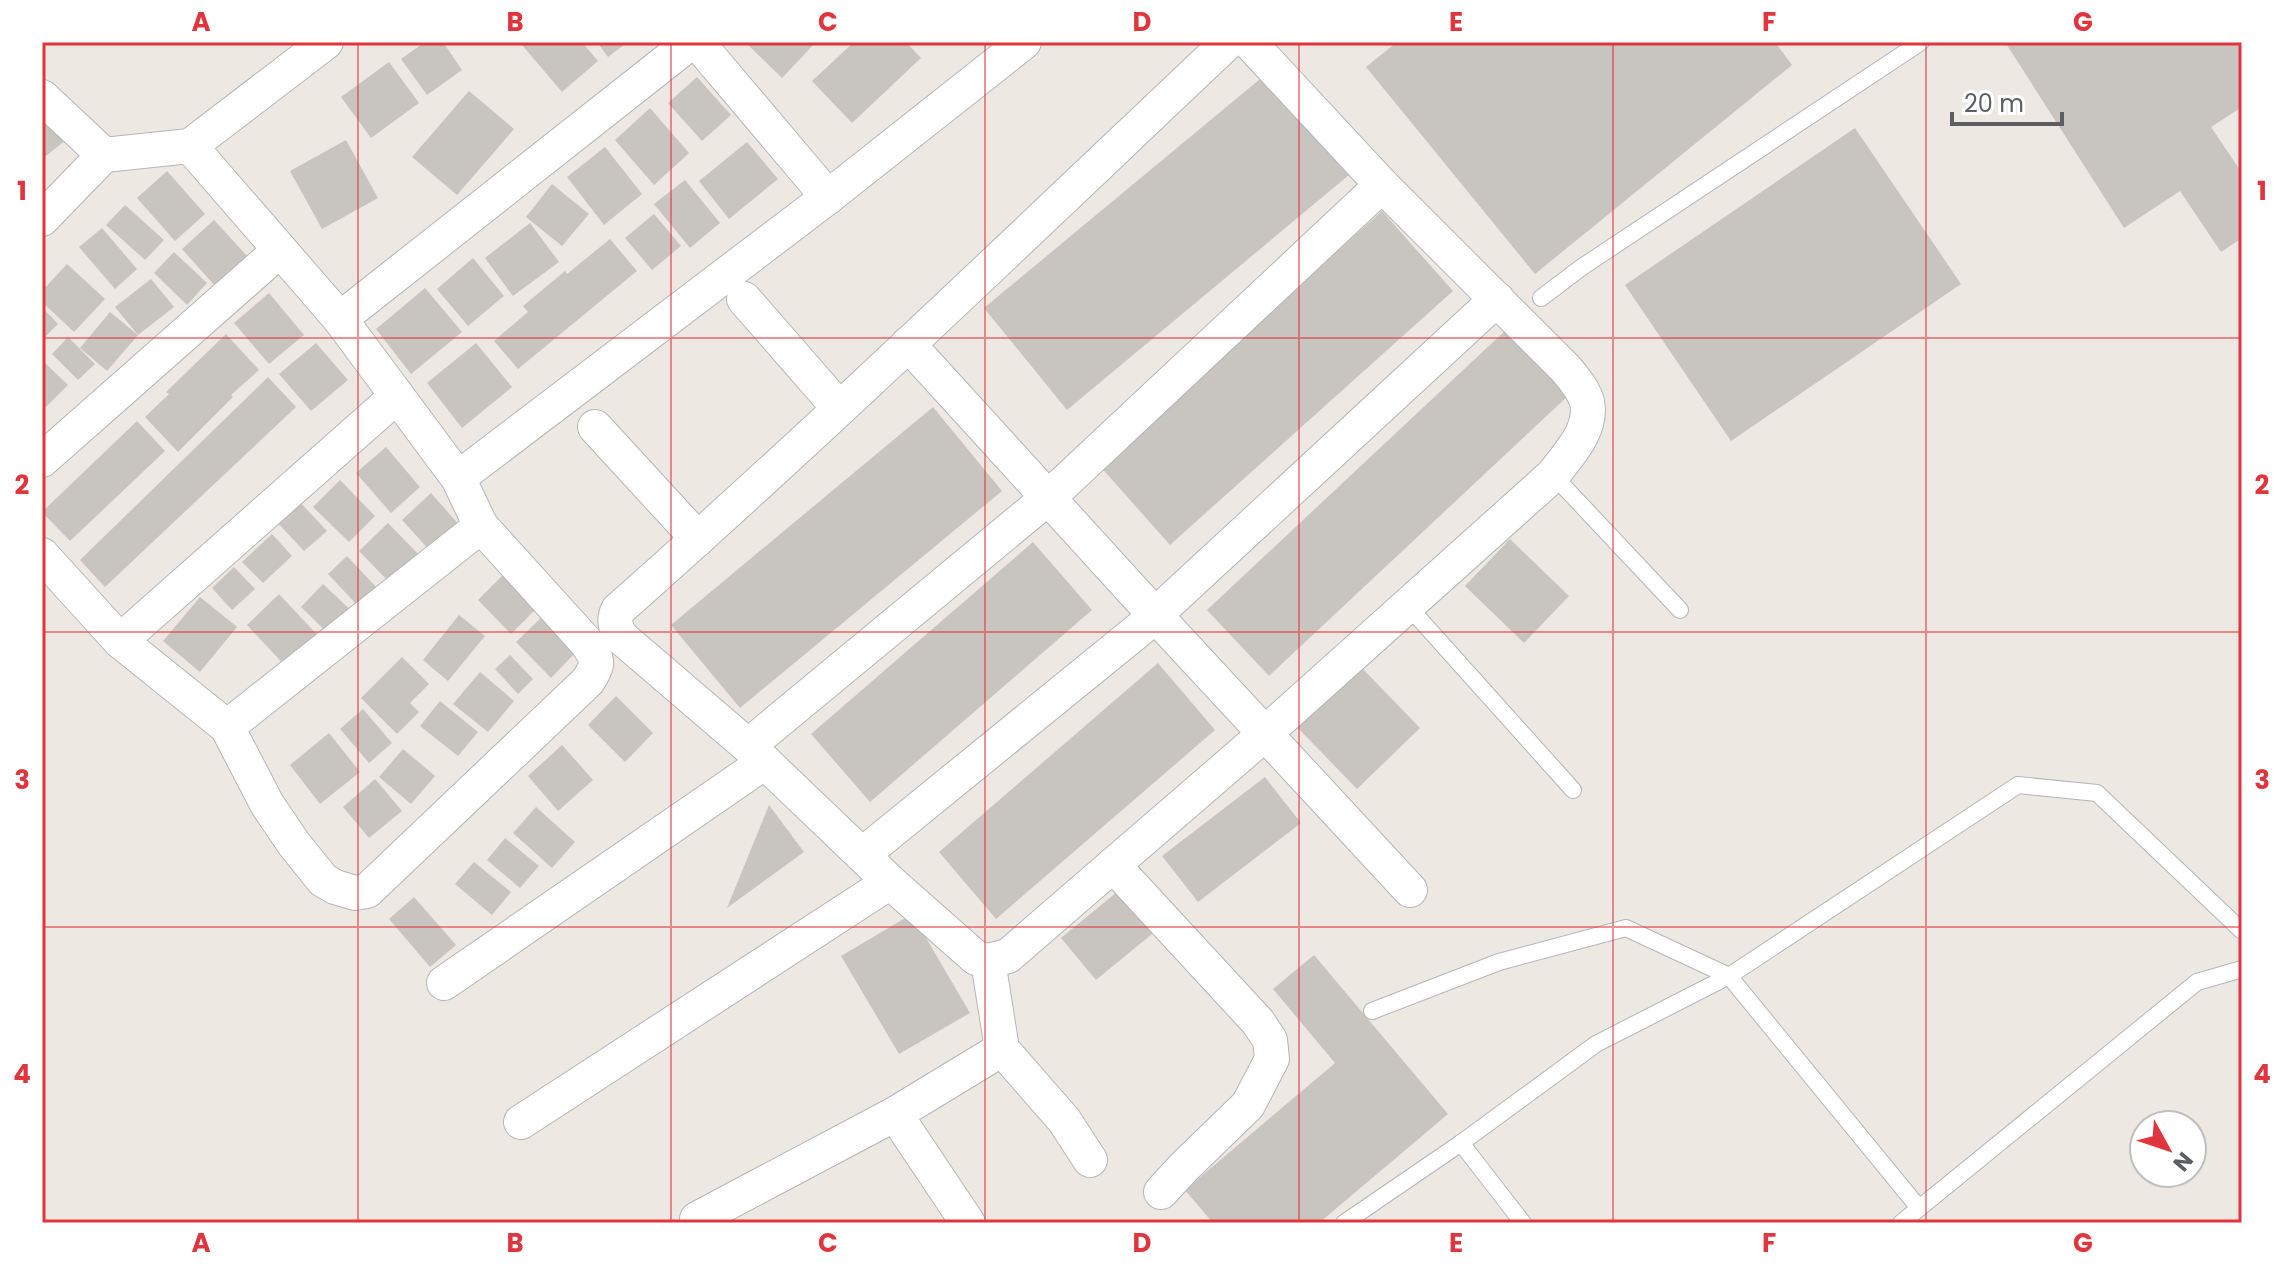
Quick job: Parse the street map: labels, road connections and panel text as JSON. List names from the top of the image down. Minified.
{"scale_bar":"20 m","north":"bottom right","grid":{"columns":["A","B","C","D","E","F","G"],"rows":["1","2","3","4"]}}
